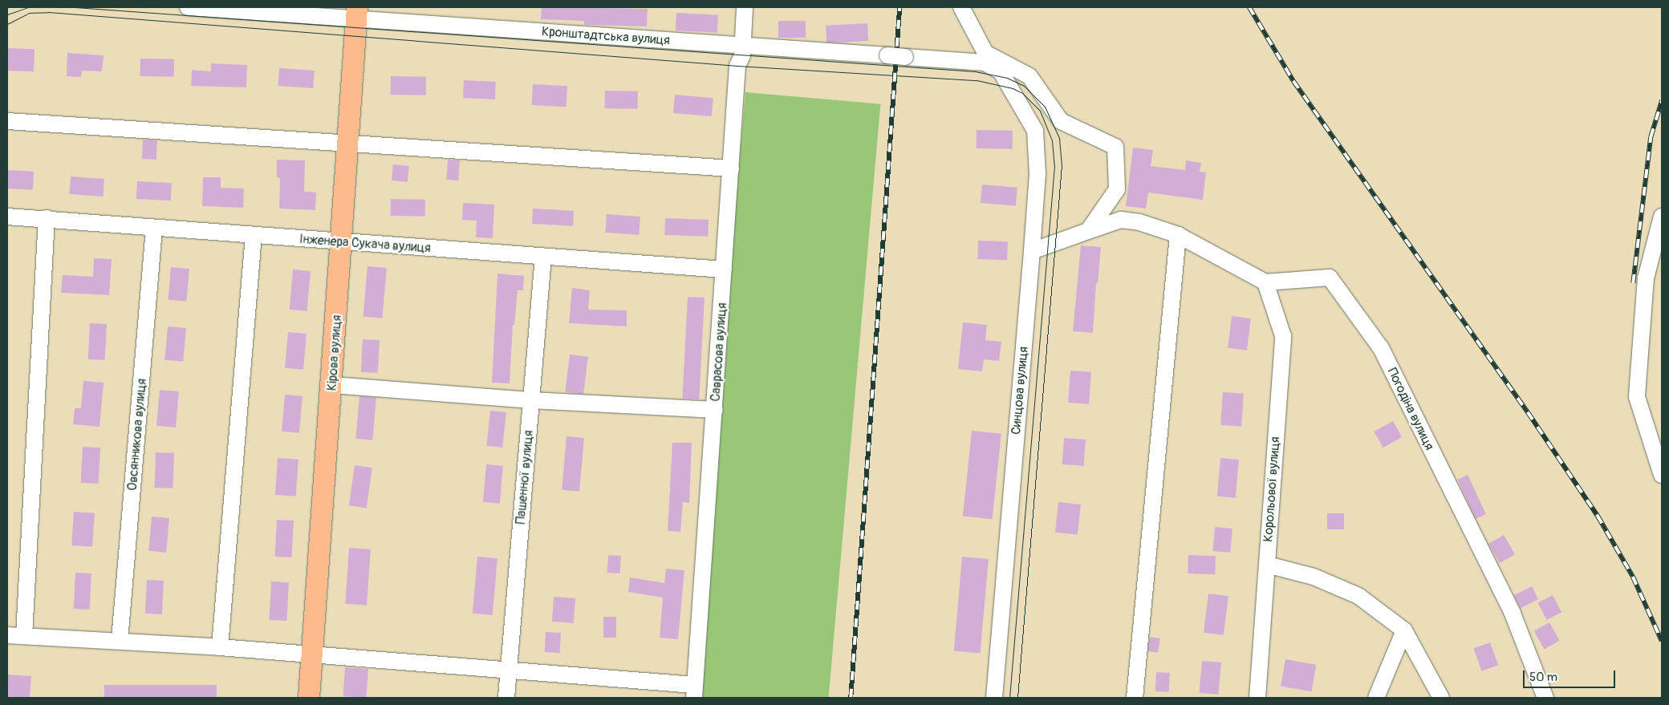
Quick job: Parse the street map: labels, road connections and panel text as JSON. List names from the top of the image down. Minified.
{"streets":{"main road":["Кірова вулиця"],"street":["Кронштадтська вулиця","Інженера Сукача вулиця","Саврасова вулиця","Синцова вулиця","Погодіна вулиця","Овсянникова вулиця","Пашенної вулиця","Корольової вулиця"]},"crossings":[["Кронштадтська вулиця","Саврасова вулиця"],["Кронштадтська вулиця","Кірова вулиця"],["Кронштадтська вулиця","Синцова вулиця"],["Інженера Сукача вулиця","Саврасова вулиця"],["Інженера Сукача вулиця","Кірова вулиця"],["Інженера Сукача вулиця","Овсянникова вулиця"],["Інженера Сукача вулиця","Пашенної вулиця"],["Погодіна вулиця","Корольової вулиця"]],"scale_bar":"50 m"}
